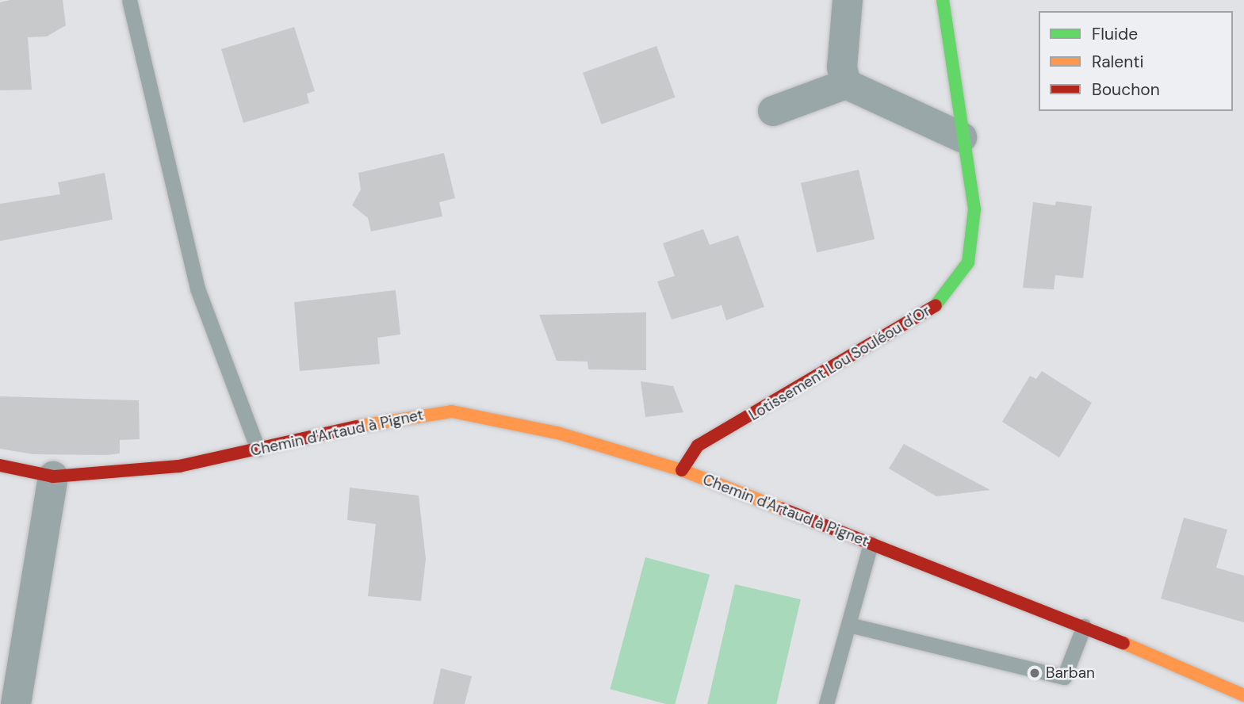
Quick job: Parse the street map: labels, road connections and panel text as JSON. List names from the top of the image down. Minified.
{"streets":{"street":["Lotissement Lou Souléou d'Or","Chemin d'Artaud à Pignet"]},"crossings":[["Lotissement Lou Souléou d'Or","Chemin d'Artaud à Pignet"]],"places":["Barban"],"legend":["Fluide","Ralenti","Bouchon"]}
